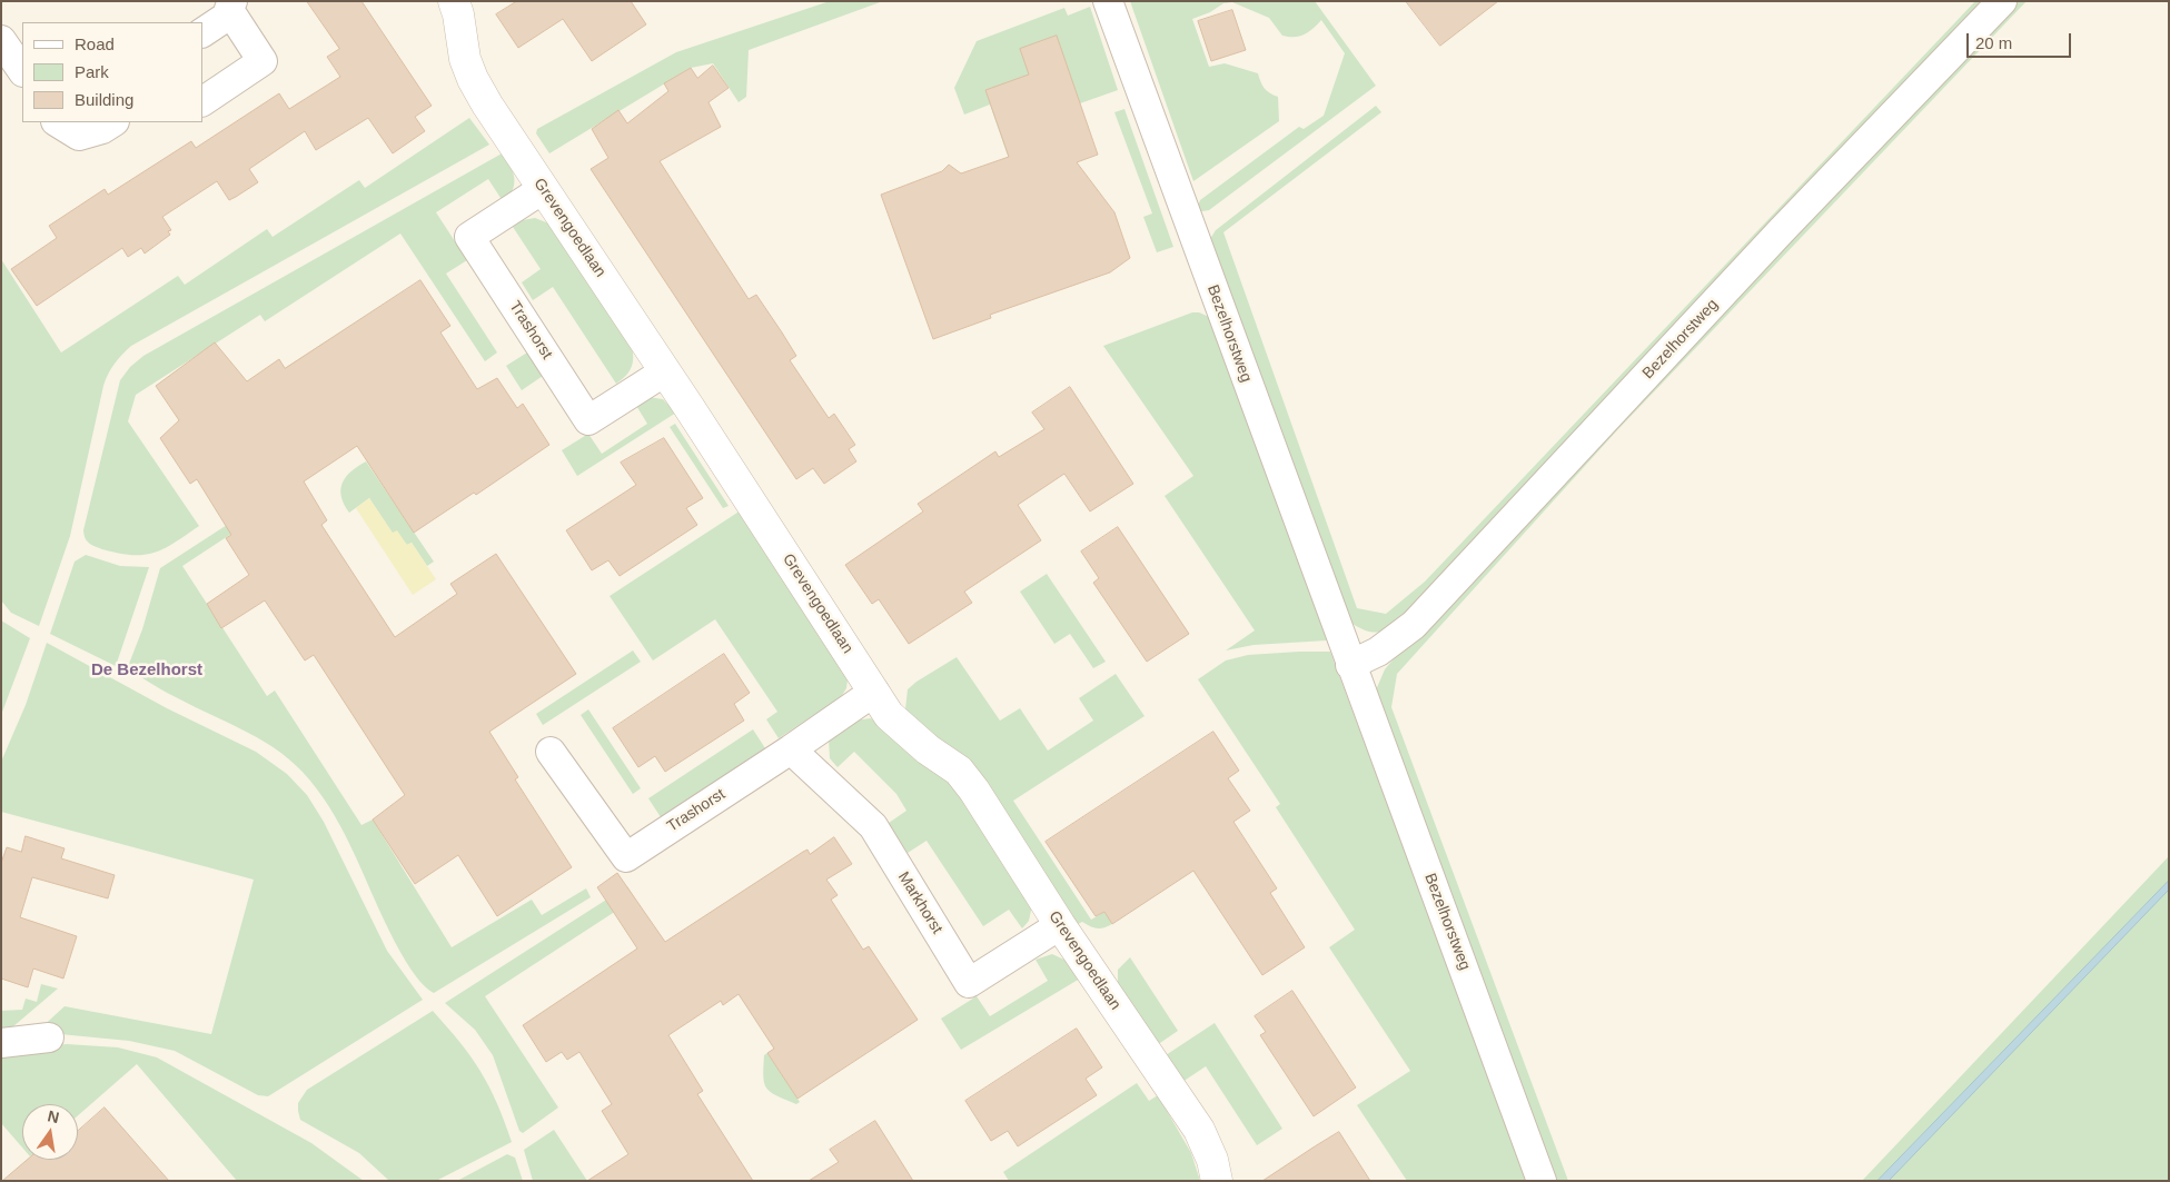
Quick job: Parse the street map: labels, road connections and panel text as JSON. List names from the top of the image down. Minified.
{"streets":{"street":["Grevengoedlaan","Trashorst","Bezelhorstweg","Markhorst"]},"crossings":[["Grevengoedlaan","Trashorst"],["Grevengoedlaan","Markhorst"],["Trashorst","Markhorst"]],"districts":["De Bezelhorst"],"legend":["Road","Park","Building"],"scale_bar":"20 m","north":"top"}
